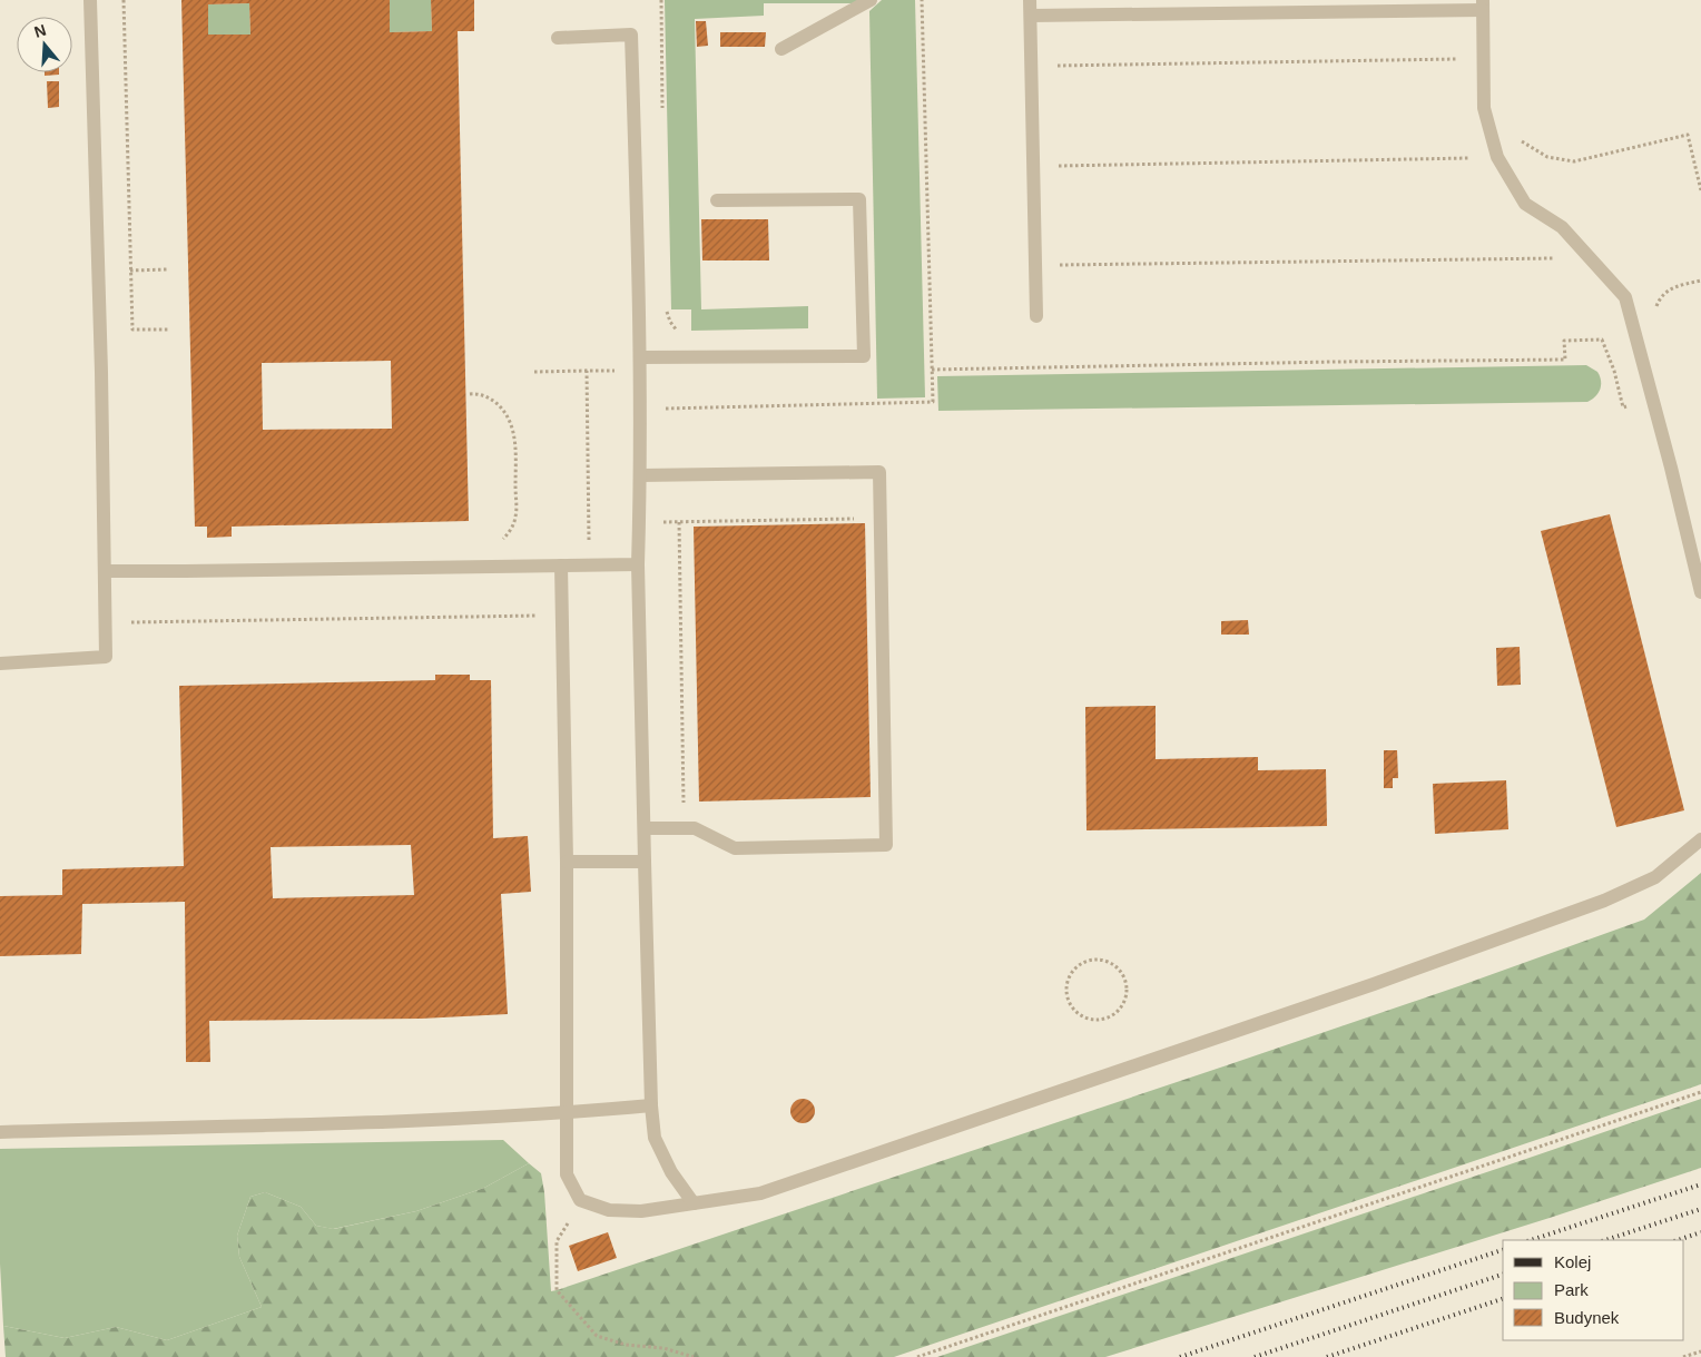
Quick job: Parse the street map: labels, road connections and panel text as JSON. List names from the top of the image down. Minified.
{"legend":["Kolej","Park","Budynek"],"north":"top"}
